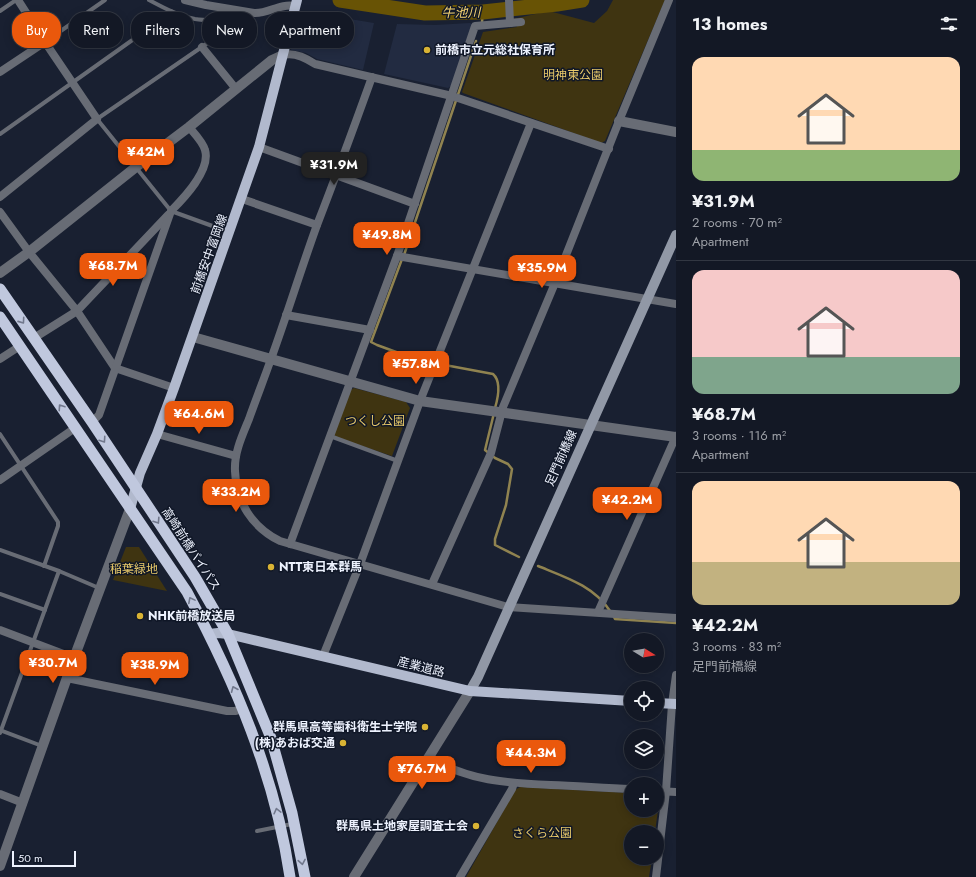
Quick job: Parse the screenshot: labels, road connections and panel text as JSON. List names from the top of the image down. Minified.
{"streets":{"highway":["高崎前橋バイパス"],"main road":["前橋安中富岡線","足門前橋線","産業道路"]},"crossings":[["前橋安中富岡線","高崎前橋バイパス"],["足門前橋線","産業道路"],["高崎前橋バイパス","産業道路"]],"water":["牛池川"],"parks":["明神東公園","つくし公園","稲葉緑地","さくら公園"],"places":["前橋市立元総社保育所","NTT東日本群馬","NHK前橋放送局","群馬県高等歯科衛生士学院","(株)あおば交通","群馬県土地家屋調査士会"],"scale_bar":"50 m","north":"right","page":{"heading":"13 homes","chip":["Buy","Rent","Filters","New","Apartment"],"list":[{"name":"¥31.9M","note":"2 rooms · 70 m² · Apartment"},{"name":"¥68.7M","note":"3 rooms · 116 m² · Apartment"},{"name":"¥42.2M","note":"3 rooms · 83 m² · 足門前橋線"}],"price":["¥42M","¥31.9M","¥49.8M","¥68.7M","¥35.9M","¥57.8M","¥64.6M","¥33.2M","¥42.2M","¥30.7M","¥38.9M","¥44.3M","¥76.7M"],"map_buttons":["+","−"],"scale":"50 m"}}
